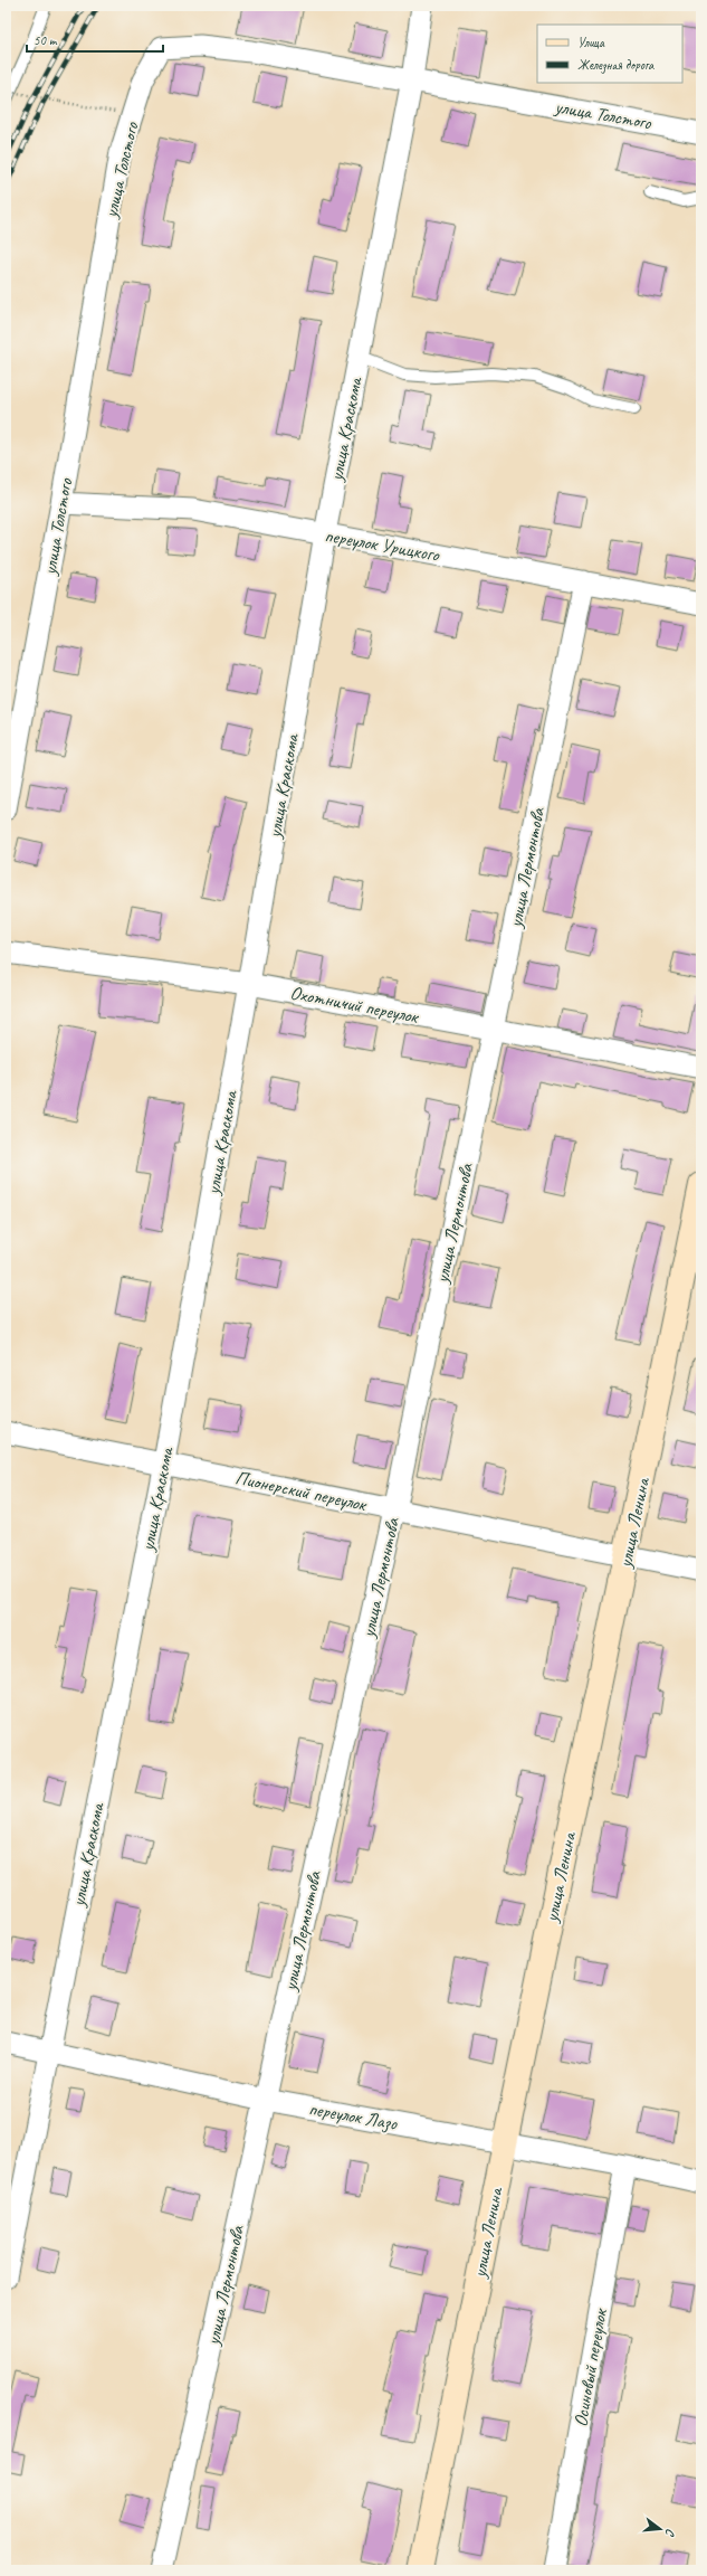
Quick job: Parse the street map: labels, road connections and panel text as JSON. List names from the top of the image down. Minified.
{"streets":{"main road":["улица Ленина"],"street":["улица Толстого","улица Краскома","переулок Урицкого","улица Лермонтова","Охотничий переулок","Пионерский переулок","переулок Лазо","Осиновый переулок"]},"crossings":[["улица Толстого","улица Краскома"],["улица Толстого","переулок Урицкого"],["улица Краскома","переулок Урицкого"],["улица Краскома","Охотничий переулок"],["улица Краскома","Пионерский переулок"],["улица Краскома","переулок Лазо"],["переулок Урицкого","улица Лермонтова"],["улица Лермонтова","Охотничий переулок"],["улица Лермонтова","Пионерский переулок"],["улица Лермонтова","переулок Лазо"],["Пионерский переулок","улица Ленина"],["улица Ленина","переулок Лазо"],["переулок Лазо","Осиновый переулок"]],"legend":["Улица","Железная дорога"],"scale_bar":"50 m","north":"right"}
